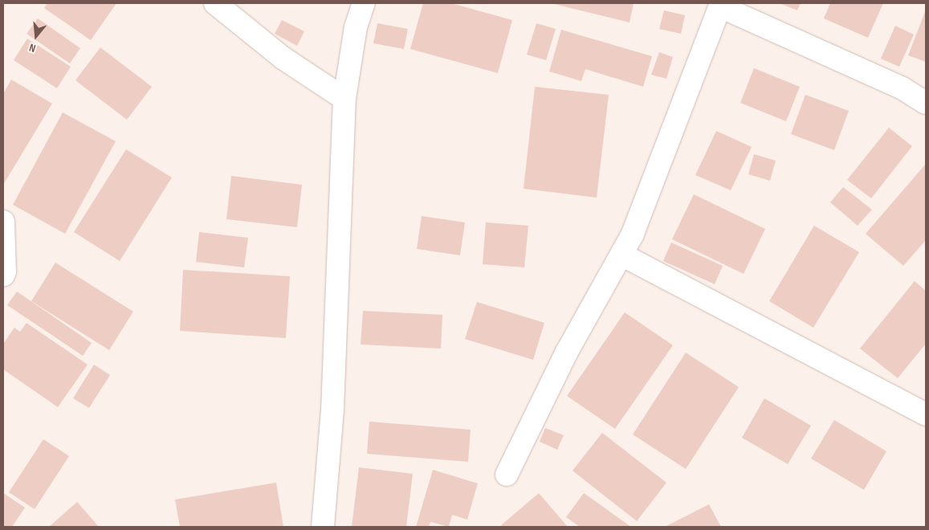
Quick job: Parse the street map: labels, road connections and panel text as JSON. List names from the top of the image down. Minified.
{"north":"bottom"}
